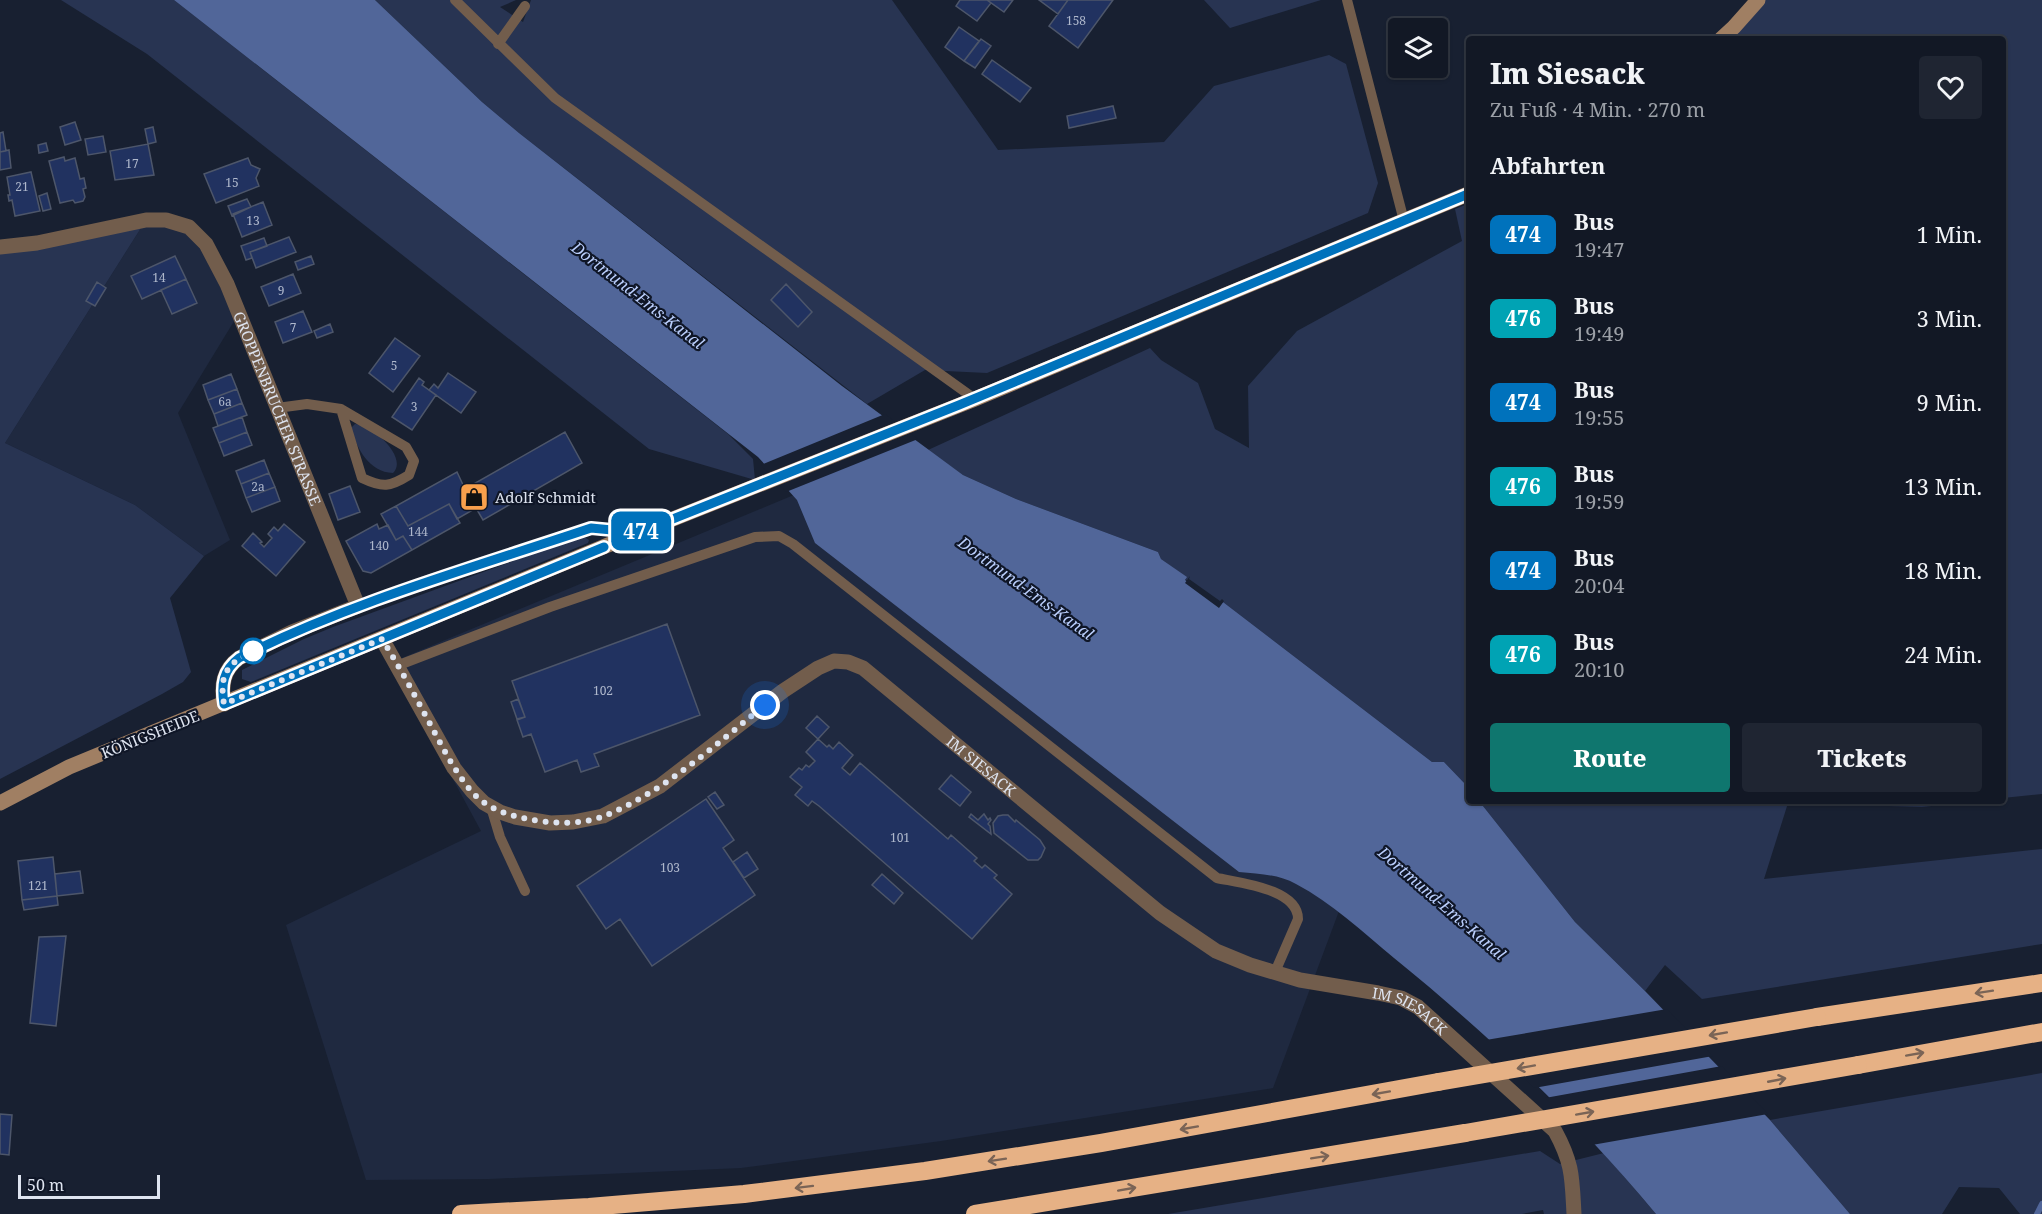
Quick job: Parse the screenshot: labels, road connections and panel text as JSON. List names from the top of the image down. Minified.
{"streets":{"main road":["KÖNIGSHEIDE"],"street":["GROPPENBRUCHER STRASSE","IM SIESACK"]},"crossings":[["KÖNIGSHEIDE","IM SIESACK"]],"water":["Dortmund-Ems-Kanal"],"places":{"shop":["Adolf Schmidt"]},"lines":["bus line 474"],"house_numbers":["158","17","15","21","13","14","9","7","5","6a","3","2a","144","140","102","101","103","121"],"scale_bar":"50 m","page":{"on_map":"474","heading":[["Im Siesack","Zu Fuß · 4 Min. · 270 m"],"Abfahrten"],"list":[{"mark":"474","name":"Bus","note":"19:47","value":"1 Min."},{"mark":"476","name":"Bus","note":"19:49","value":"3 Min."},{"mark":"474","name":"Bus","note":"19:55","value":"9 Min."},{"mark":"476","name":"Bus","note":"19:59","value":"13 Min."},{"mark":"474","name":"Bus","note":"20:04","value":"18 Min."},{"mark":"476","name":"Bus","note":"20:10","value":"24 Min."}],"buttons":["Route","Tickets"],"scale":"50 m"}}
